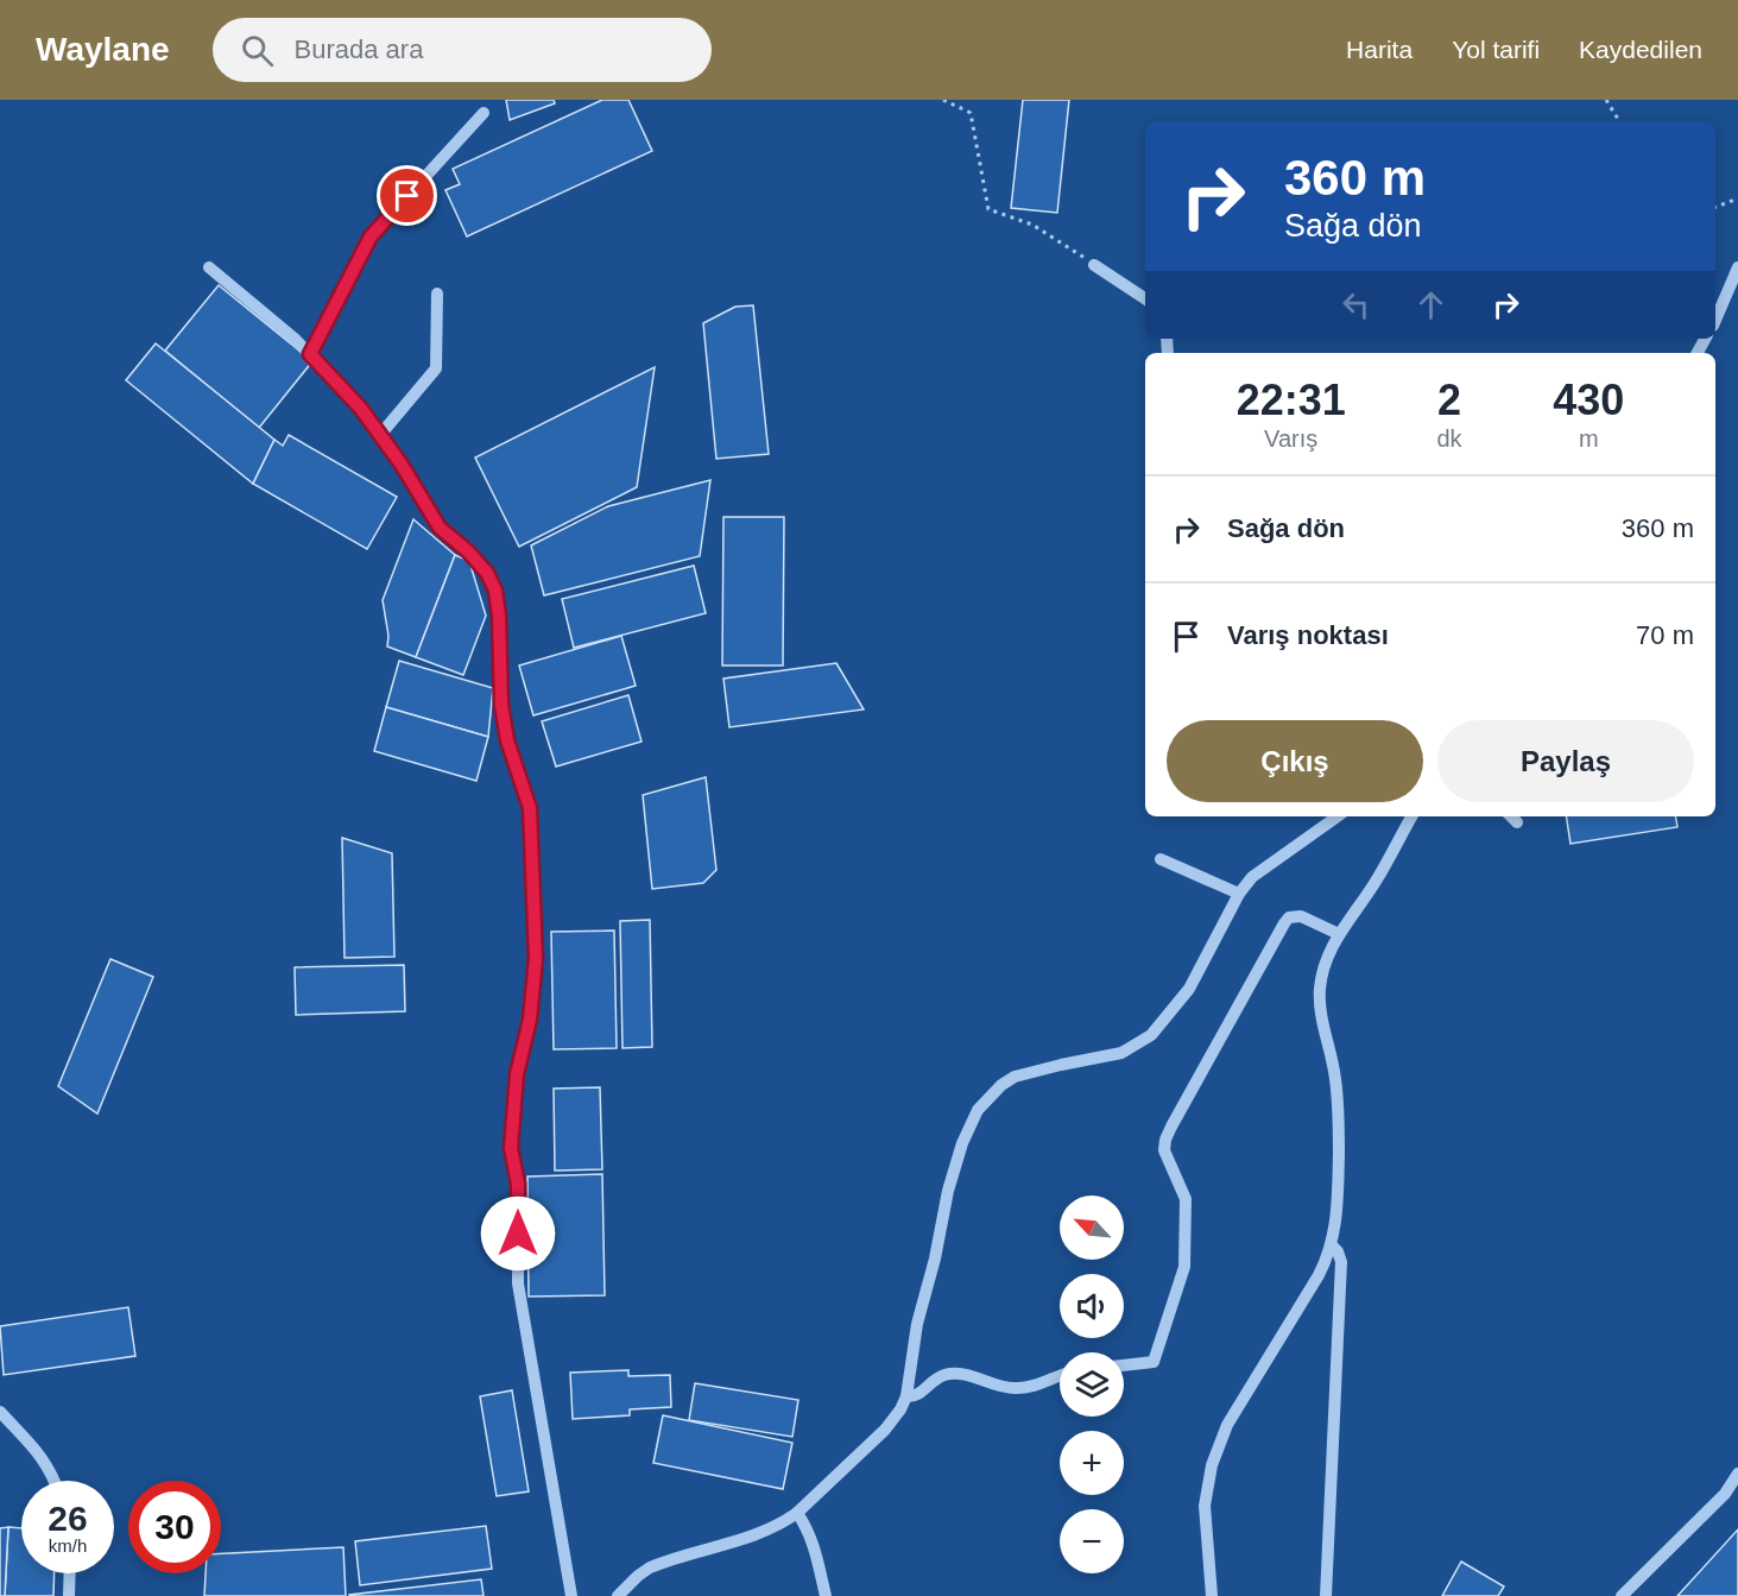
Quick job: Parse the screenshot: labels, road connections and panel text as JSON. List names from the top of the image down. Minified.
{"north":"top left","page":{"header":"Waylane","search":"Burada ara","nav":["Harita","Yol tarifi","Kaydedilen"],"turn":["360 m","Sağa dön"],"eta":["22:31","Varış","2","dk","430","m"],"list":[{"name":"Sağa dön","value":"360 m"},{"name":"Varış noktası","value":"70 m"}],"buttons":["Çıkış","Paylaş"],"map_buttons":["+","−"],"speed":"26 km/h","limit":"30"}}
